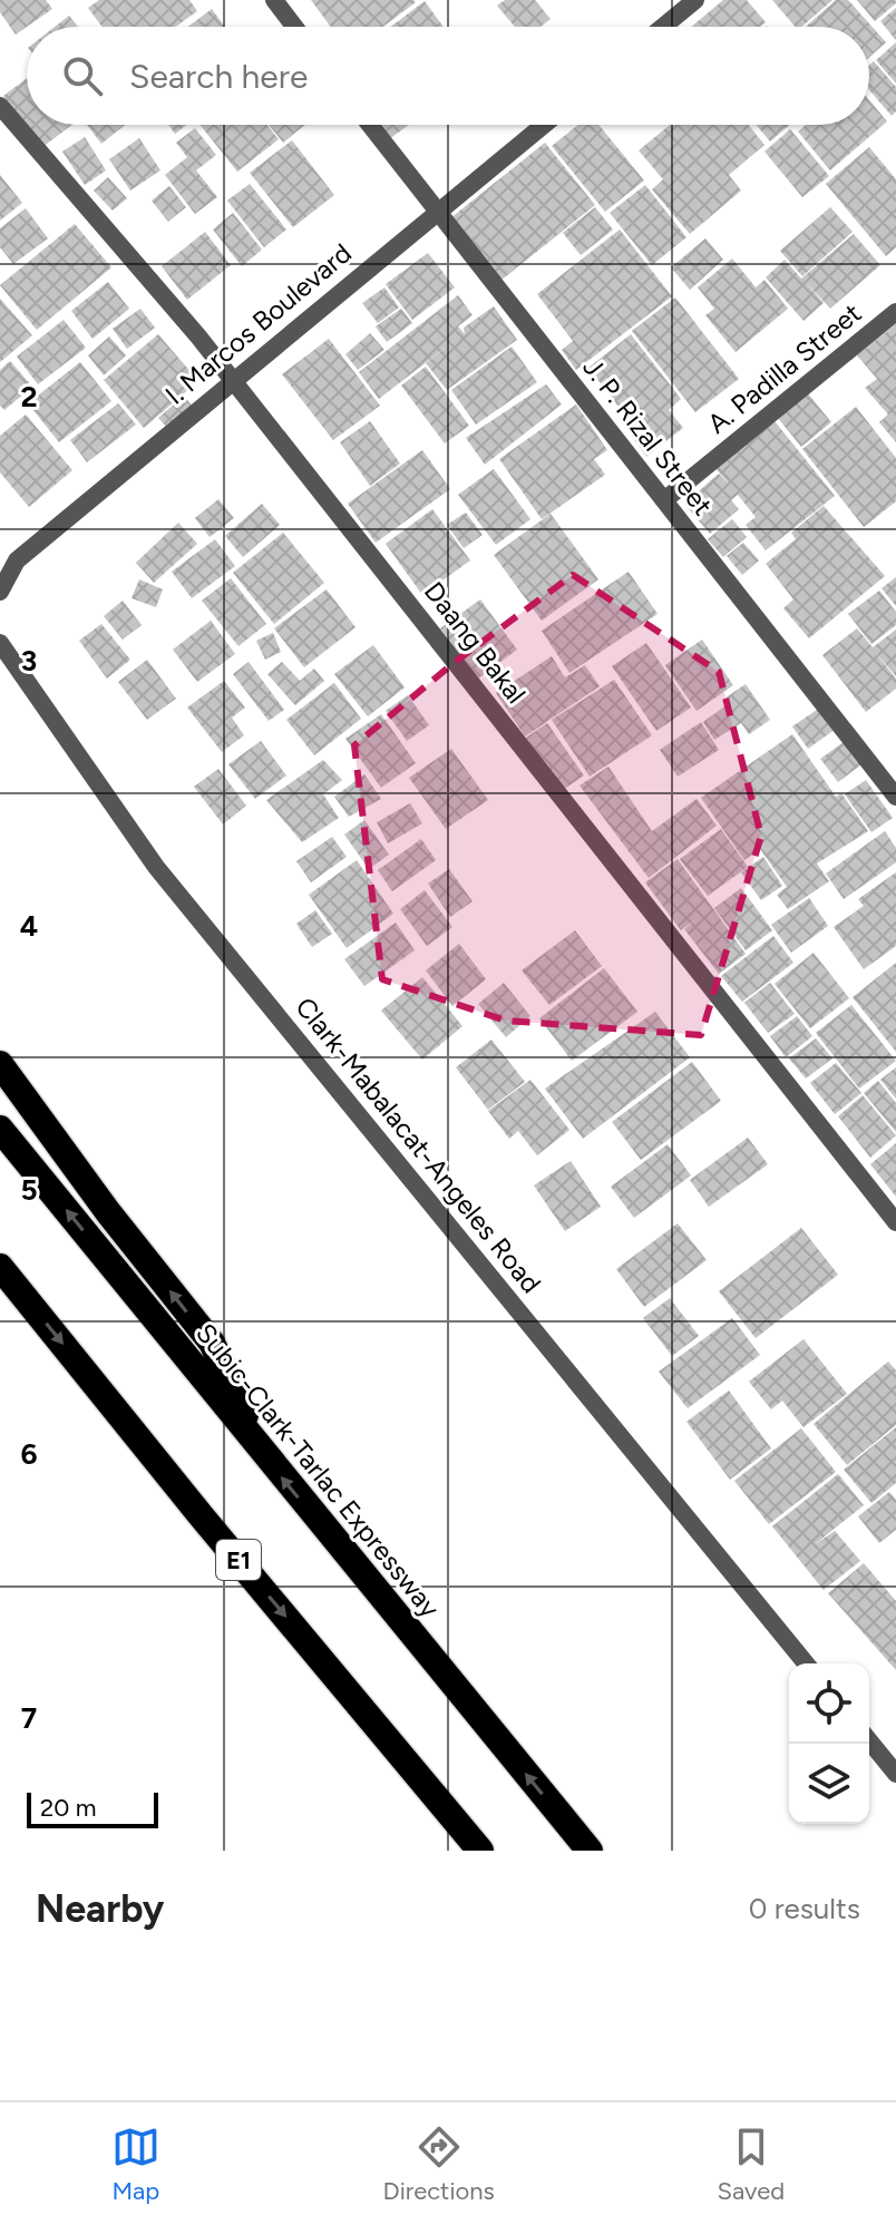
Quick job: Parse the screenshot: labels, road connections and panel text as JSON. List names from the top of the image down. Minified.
{"streets":{"highway":["Subic-Clark-Tarlac Expressway","E1"],"street":["I. Marcos Boulevard","A. Padilla Street","J. P. Rizal Street","Daang Bakal","Clark-Mabalacat-Angeles Road"]},"crossings":[["I. Marcos Boulevard","J. P. Rizal Street"],["I. Marcos Boulevard","Daang Bakal"],["A. Padilla Street","J. P. Rizal Street"]],"scale_bar":"20 m","page":{"search":"Search here","scale":"20 m","heading":["Nearby","0 results"],"nav":["Map","Directions","Saved"]},"grid":{"rows":["2","3","4","5","6","7"]}}
